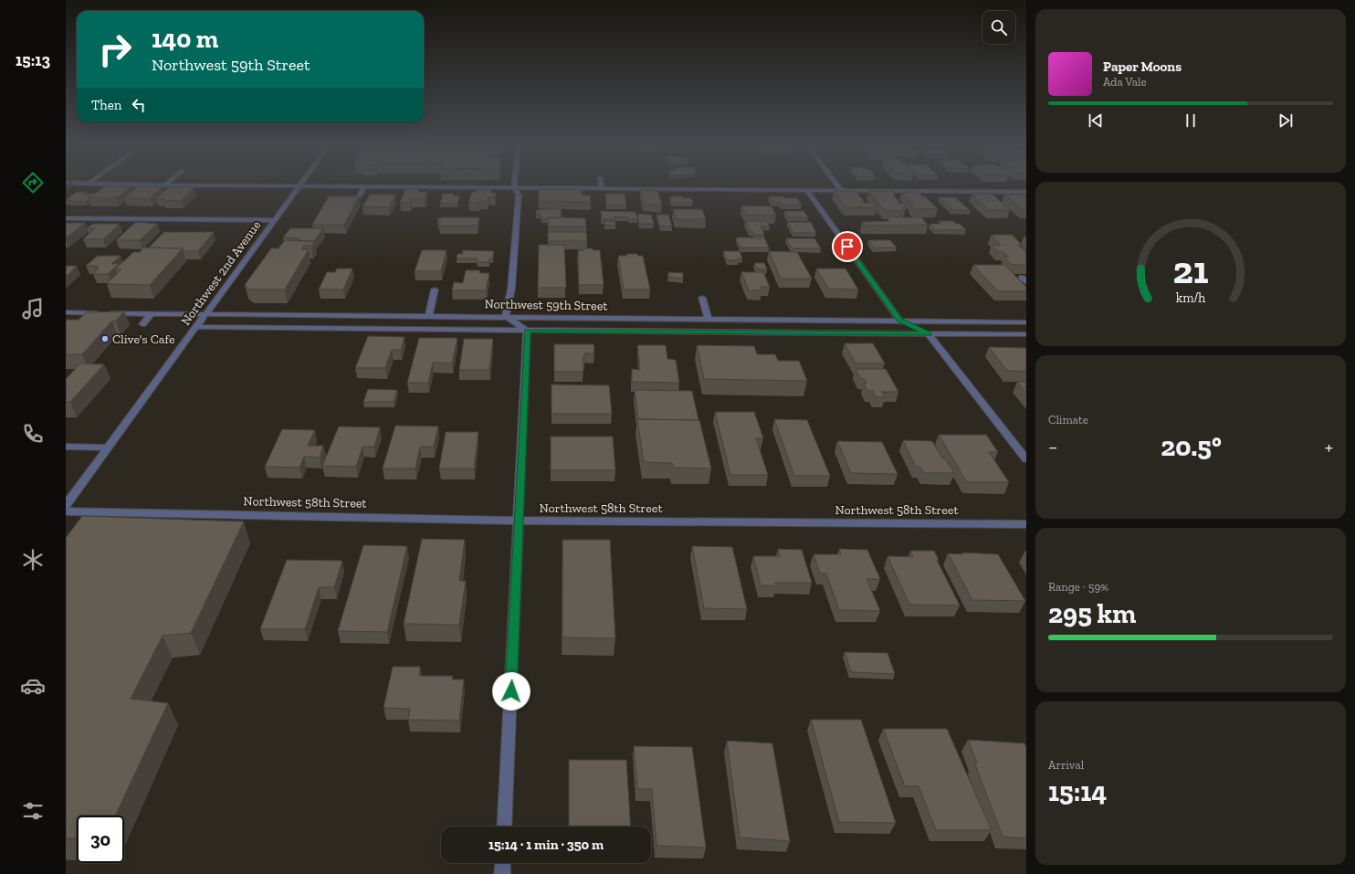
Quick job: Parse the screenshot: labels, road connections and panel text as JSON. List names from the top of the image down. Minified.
{"streets":{"street":["Northwest 2nd Avenue","Northwest 59th Street","Northwest 58th Street"]},"crossings":[["Northwest 2nd Avenue","Northwest 59th Street"]],"places":["Clive's Cafe"],"page":{"tabs":"15:13","turn":["140 m","Northwest 59th Street"],"song":["Paper Moons","Ada Vale"],"then":"Then","tile":["Climate",["Range · 59%","295 km"],["Arrival","15:14"]],"heat":["−","20.5°","+"],"limit":"30","trip":"15:14 · 1 min · 350 m","gauge":["21","km/h"]}}
